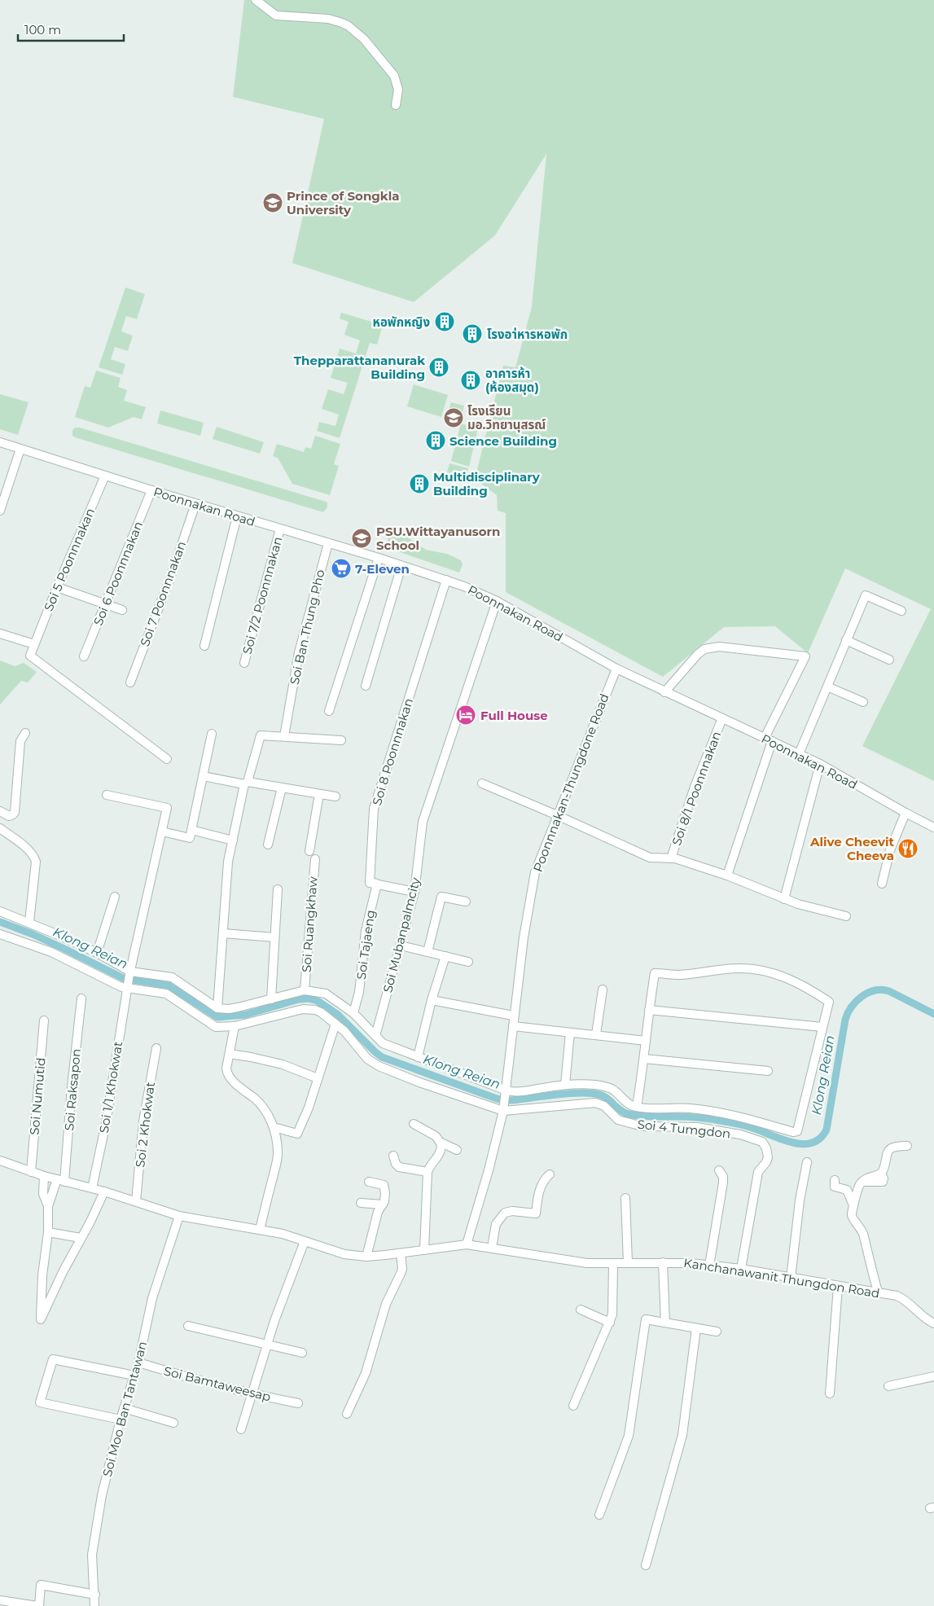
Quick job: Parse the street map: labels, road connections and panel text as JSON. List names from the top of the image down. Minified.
{"streets":{"street":["Poonnakan Road","Soi 5 Poonnnakan","Soi 6 Poonnnakan","Soi 7 Poonnnakan","Soi 7/2 Poonnnakan","Soi Ban Thung Pho","Soi 8 Poonnnakan","Poonnnakan-Thungdone Road","Soi 8/1 Poonnnakan","Soi Ruangkhaw","Soi Mubanpalmcity","Soi Tajaeng","Soi 1/1 Khokwat","Soi Raksapon","Soi Numutid","Soi 2 Khokwat","Soi 4 Tumgdon","Kanchanawanit Thungdon Road","Soi Bamtaweesap","Soi Moo Ban Tantawan"]},"crossings":[["Poonnakan Road","Soi 5 Poonnnakan"],["Poonnakan Road","Soi 6 Poonnnakan"],["Poonnakan Road","Soi 7 Poonnnakan"],["Poonnakan Road","Soi 7/2 Poonnnakan"],["Poonnakan Road","Soi Ban Thung Pho"],["Poonnakan Road","Soi 8 Poonnnakan"],["Poonnakan Road","Poonnnakan-Thungdone Road"],["Poonnakan Road","Soi 8/1 Poonnnakan"],["Poonnakan Road","Soi Mubanpalmcity"],["Soi 8 Poonnnakan","Soi Tajaeng"],["Poonnnakan-Thungdone Road","Soi 4 Tumgdon"],["Soi 1/1 Khokwat","Kanchanawanit Thungdon Road"],["Soi Raksapon","Kanchanawanit Thungdon Road"],["Soi Numutid","Kanchanawanit Thungdon Road"],["Soi 2 Khokwat","Kanchanawanit Thungdon Road"],["Soi 4 Tumgdon","Kanchanawanit Thungdon Road"],["Kanchanawanit Thungdon Road","Soi Moo Ban Tantawan"],["Soi Bamtaweesap","Soi Moo Ban Tantawan"]],"water":["Klong Reian"],"places":{"school or university":["Prince of Songkla University","โรงเรียน มอ.วิทยานุสรณ์","PSU.Wittayanusorn School"],"building":["หอพักหญิง","โรงอา่หารหอพัก","Thepparattananurak Building","อาคารห้า (ห้องสมุด)","Science Building","Multidisciplinary Building"],"supermarket":["7-Eleven"],"hotel":["Full House"],"restaurant":["Alive Cheevit Cheeva"]},"scale_bar":"100 m"}
